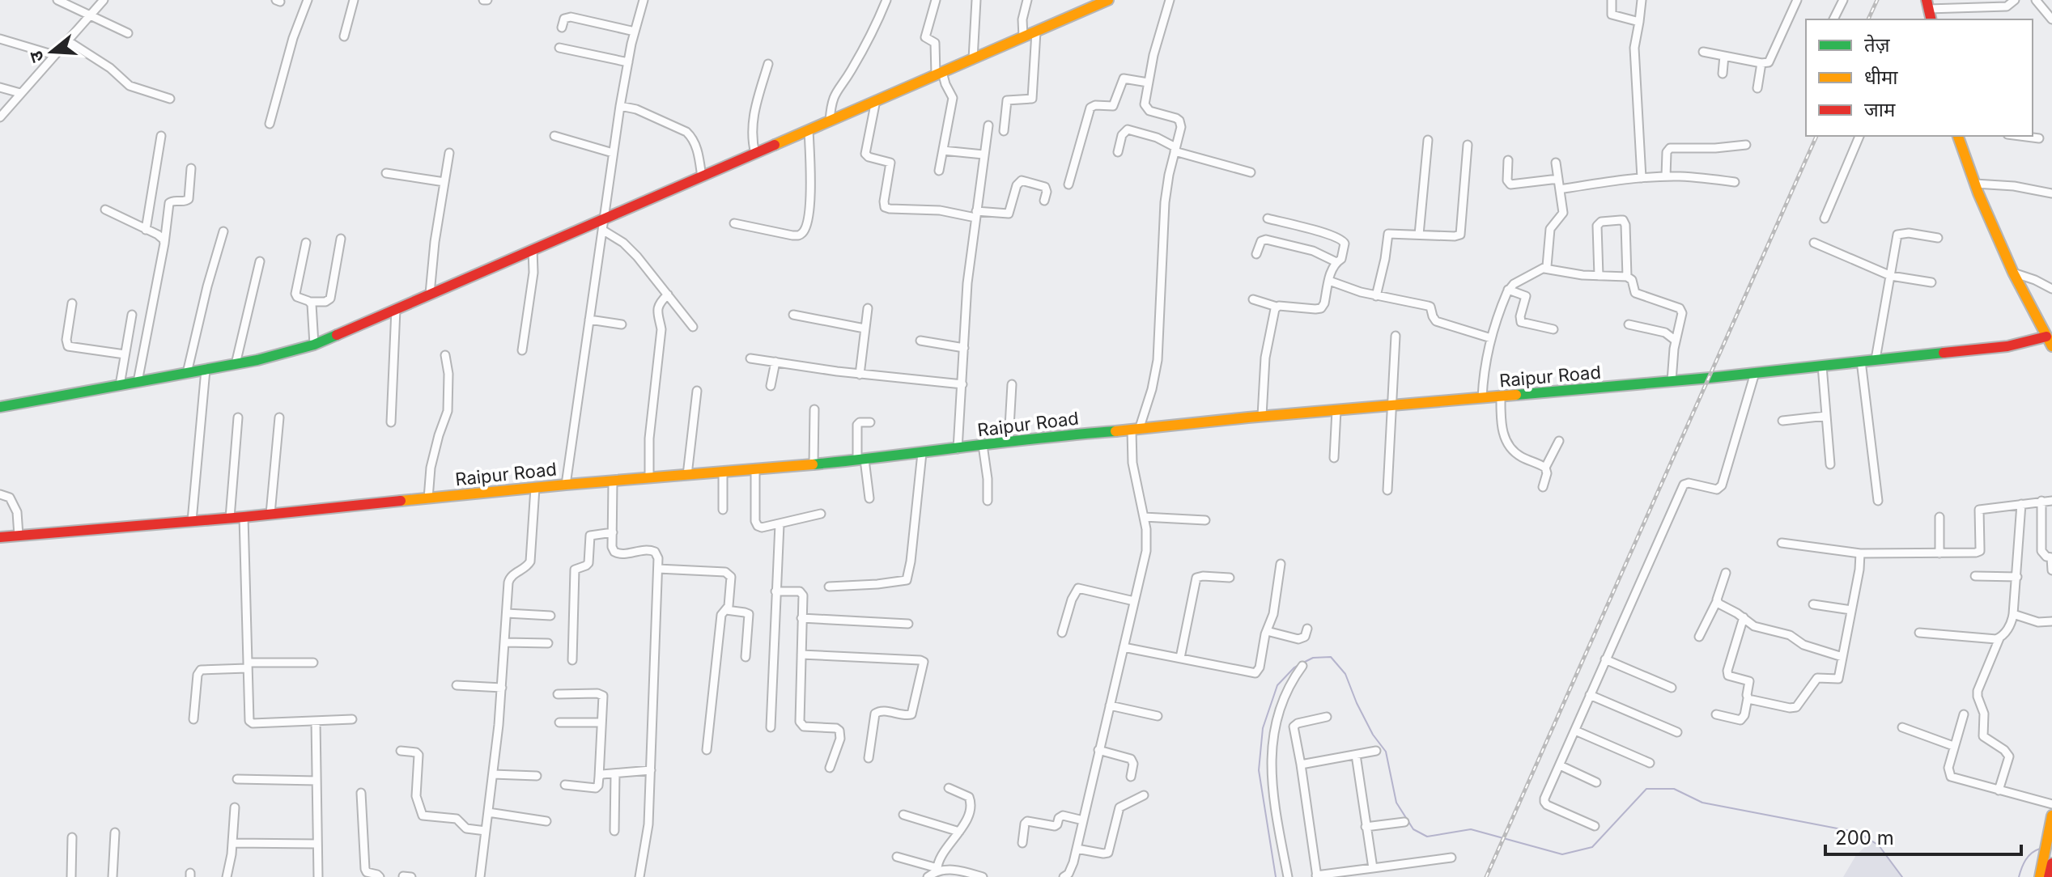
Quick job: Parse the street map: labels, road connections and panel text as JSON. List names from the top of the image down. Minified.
{"streets":{"main road":["Raipur Road"]},"legend":["तेज़","धीमा","जाम"],"scale_bar":"200 m","north":"left"}
